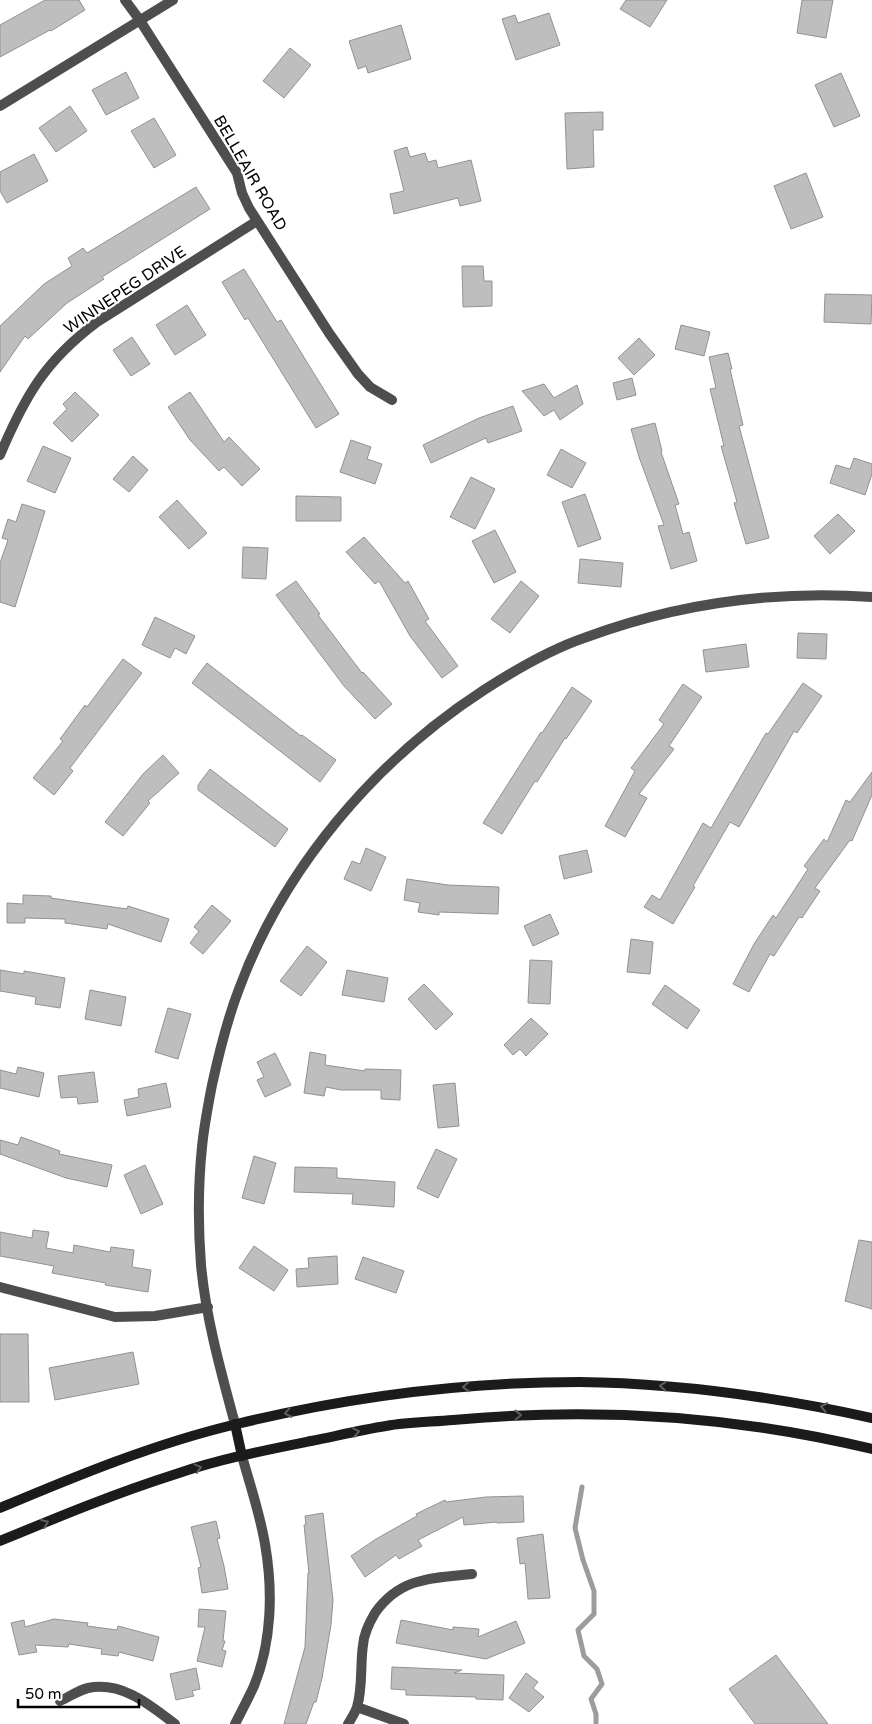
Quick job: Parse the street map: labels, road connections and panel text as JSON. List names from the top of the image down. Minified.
{"streets":{"street":["BELLEAIR ROAD","WINNEPEG DRIVE"]},"crossings":[["BELLEAIR ROAD","WINNEPEG DRIVE"]],"scale_bar":"50 m"}
